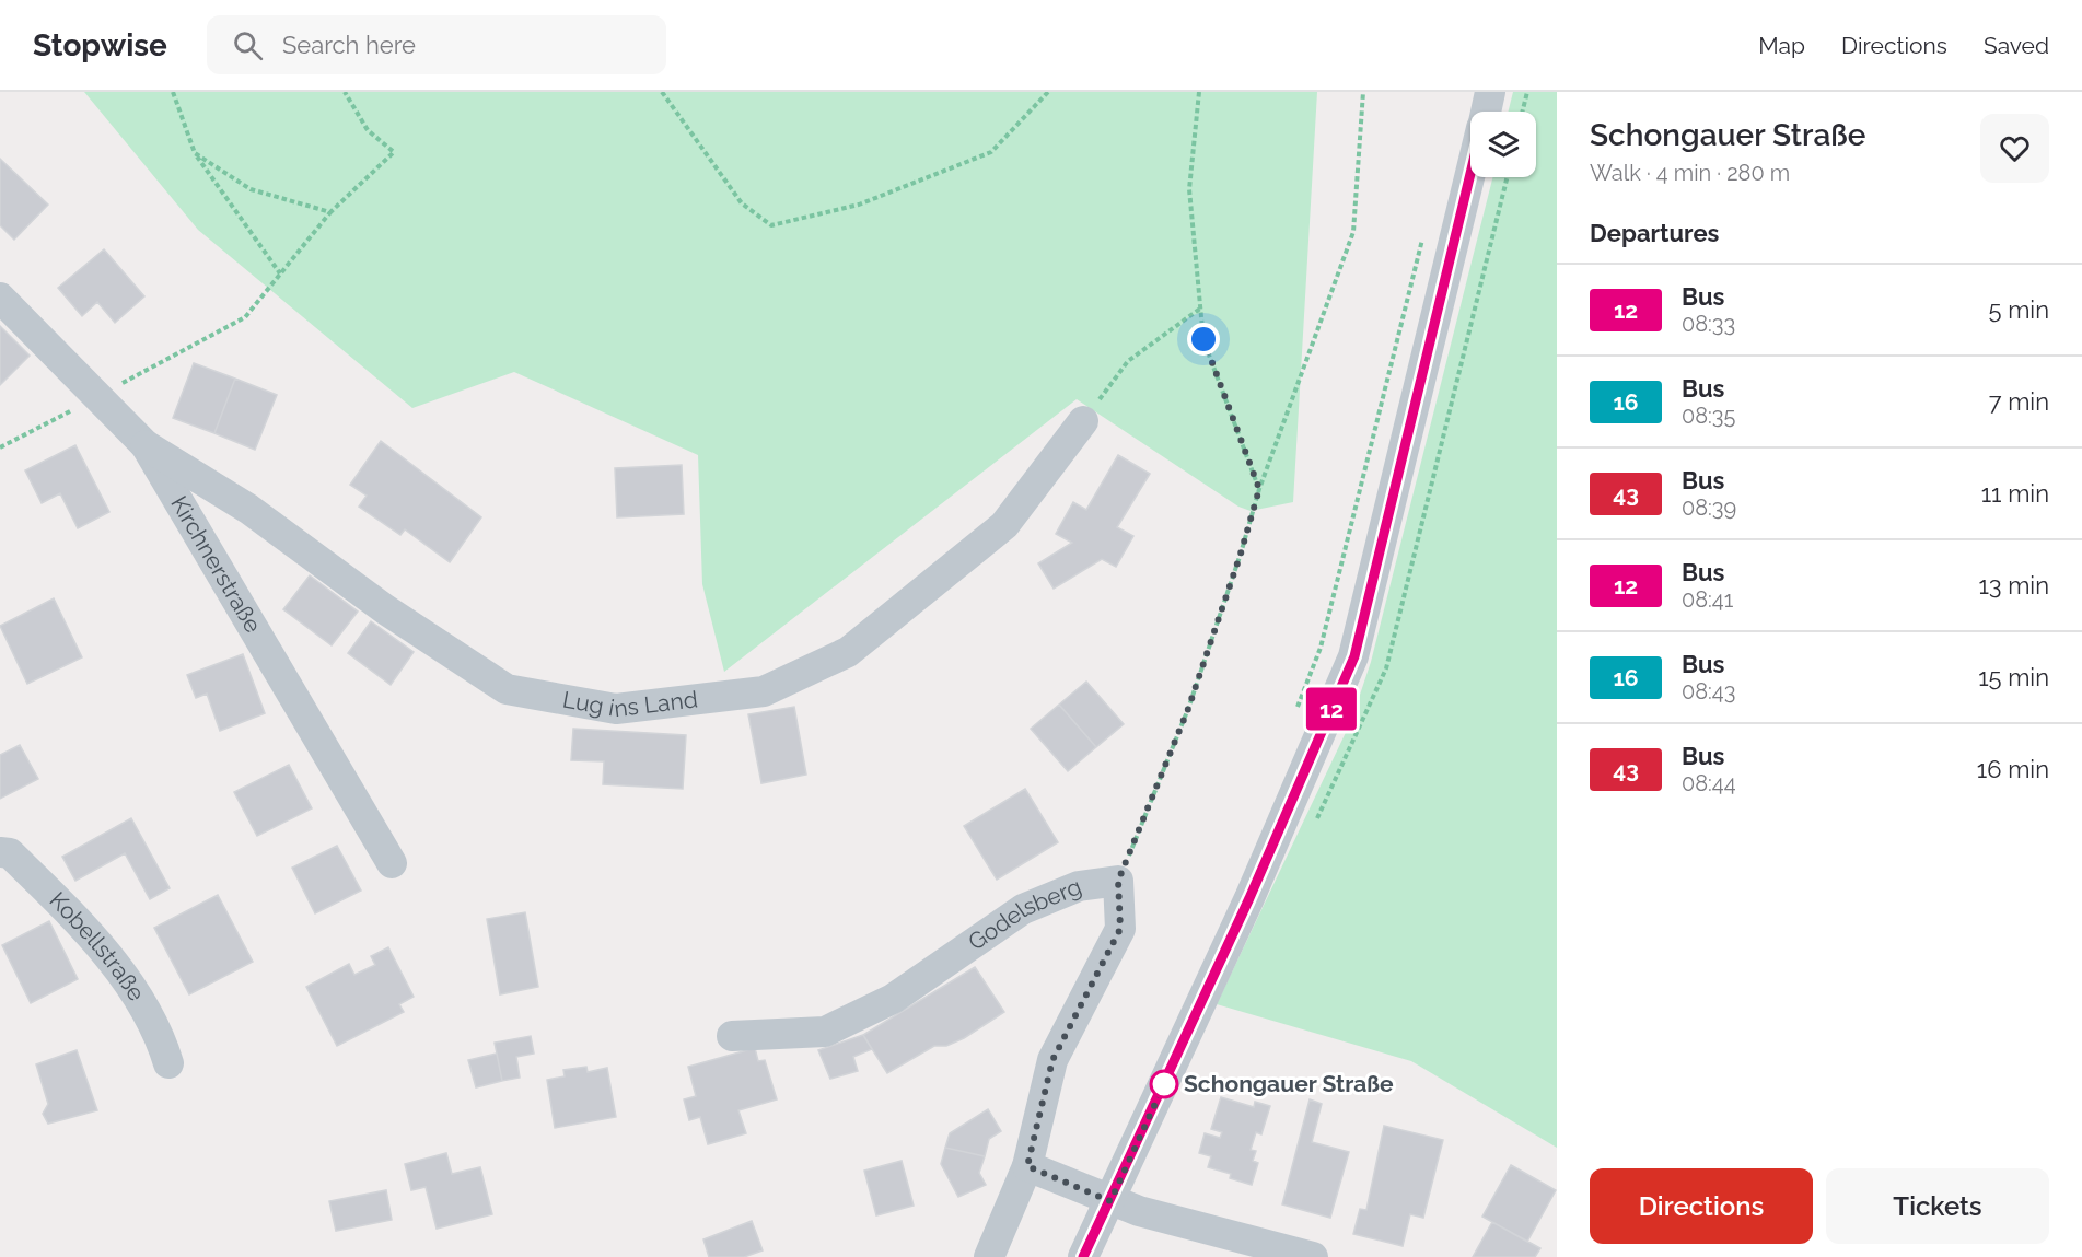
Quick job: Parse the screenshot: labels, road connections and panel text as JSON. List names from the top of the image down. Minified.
{"streets":{"street":["Kirchnerstraße","Lug ins Land","Godelsberg","Kobellstraße"]},"crossings":[["Kirchnerstraße","Lug ins Land"]],"places":["Schongauer Straße"],"lines":["bus line 12"],"page":{"header":"Stopwise","search":"Search here","nav":["Map","Directions","Saved"],"on_map":"12","heading":[["Schongauer Straße","Walk · 4 min · 280 m"],"Departures"],"list":[{"mark":"12","name":"Bus","note":"08:33","value":"5 min"},{"mark":"16","name":"Bus","note":"08:35","value":"7 min"},{"mark":"43","name":"Bus","note":"08:39","value":"11 min"},{"mark":"12","name":"Bus","note":"08:41","value":"13 min"},{"mark":"16","name":"Bus","note":"08:43","value":"15 min"},{"mark":"43","name":"Bus","note":"08:44","value":"16 min"}],"buttons":["Directions","Tickets"]}}
